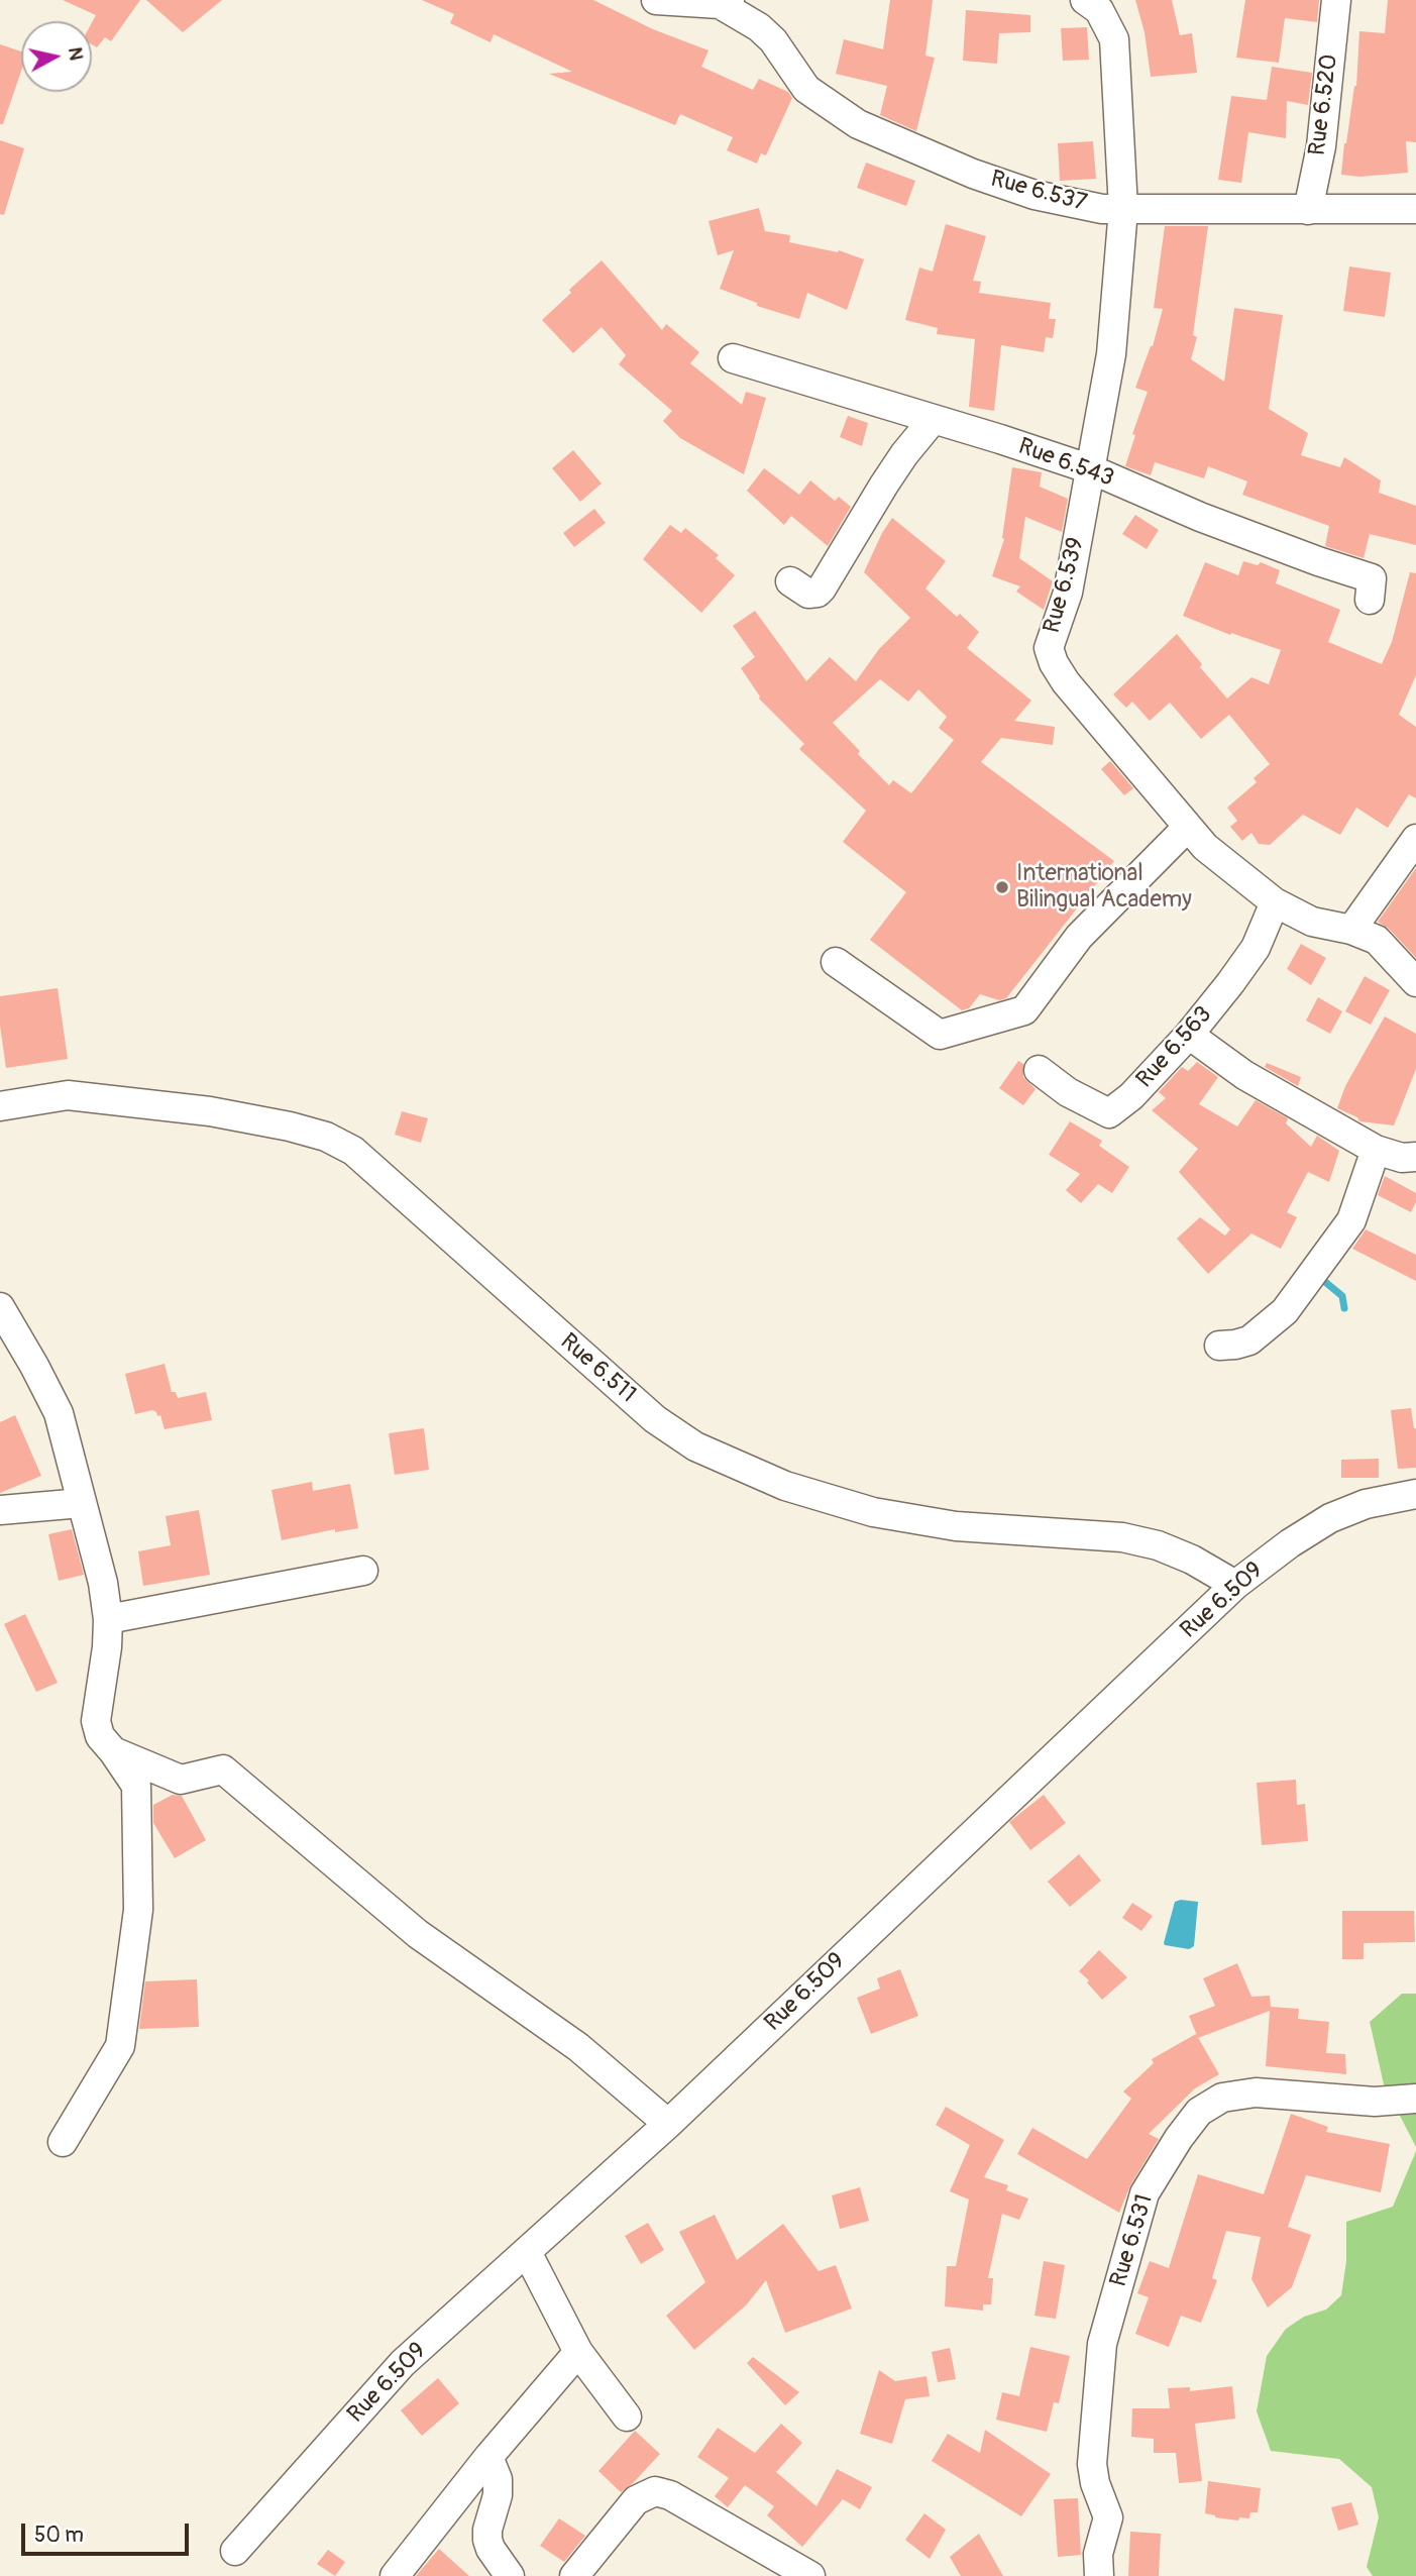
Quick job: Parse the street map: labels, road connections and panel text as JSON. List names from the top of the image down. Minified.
{"streets":{"street":["Rue 6.520","Rue 6.537","Rue 6.543","Rue 6.539","Rue 6.563","Rue 6.511","Rue 6.509","Rue 6.531"]},"crossings":[["Rue 6.520","Rue 6.537"],["Rue 6.537","Rue 6.539"],["Rue 6.543","Rue 6.539"],["Rue 6.539","Rue 6.563"],["Rue 6.511","Rue 6.509"]],"places":["International Bilingual Academy"],"scale_bar":"50 m","north":"right"}
